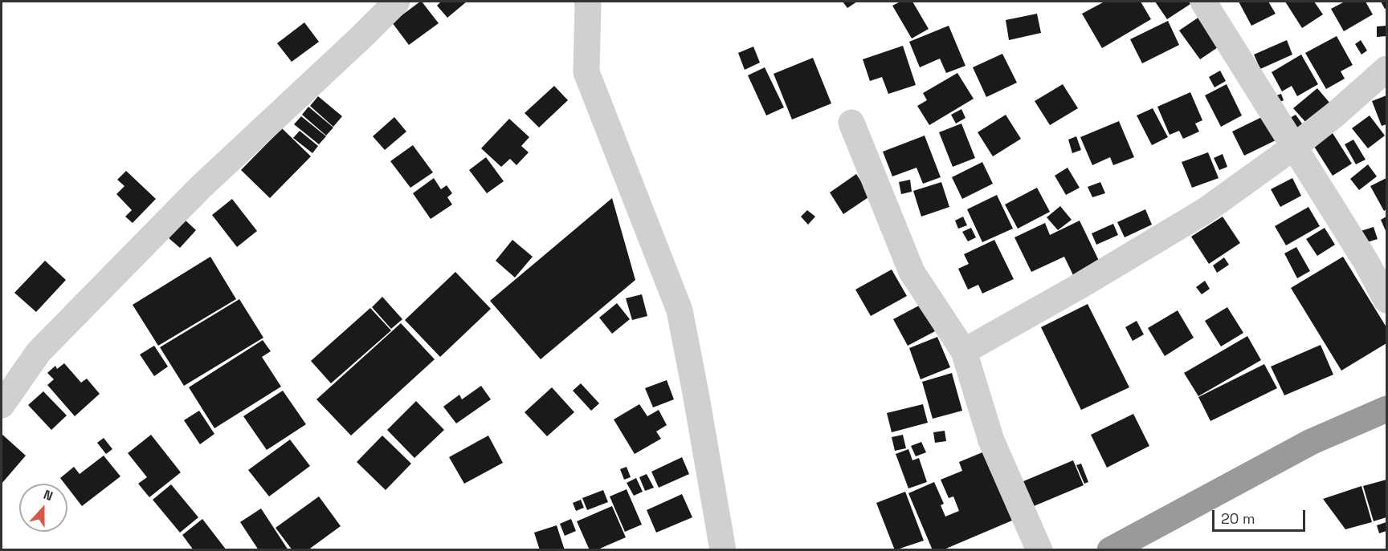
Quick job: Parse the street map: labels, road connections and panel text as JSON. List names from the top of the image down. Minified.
{"scale_bar":"20 m","north":"top"}
